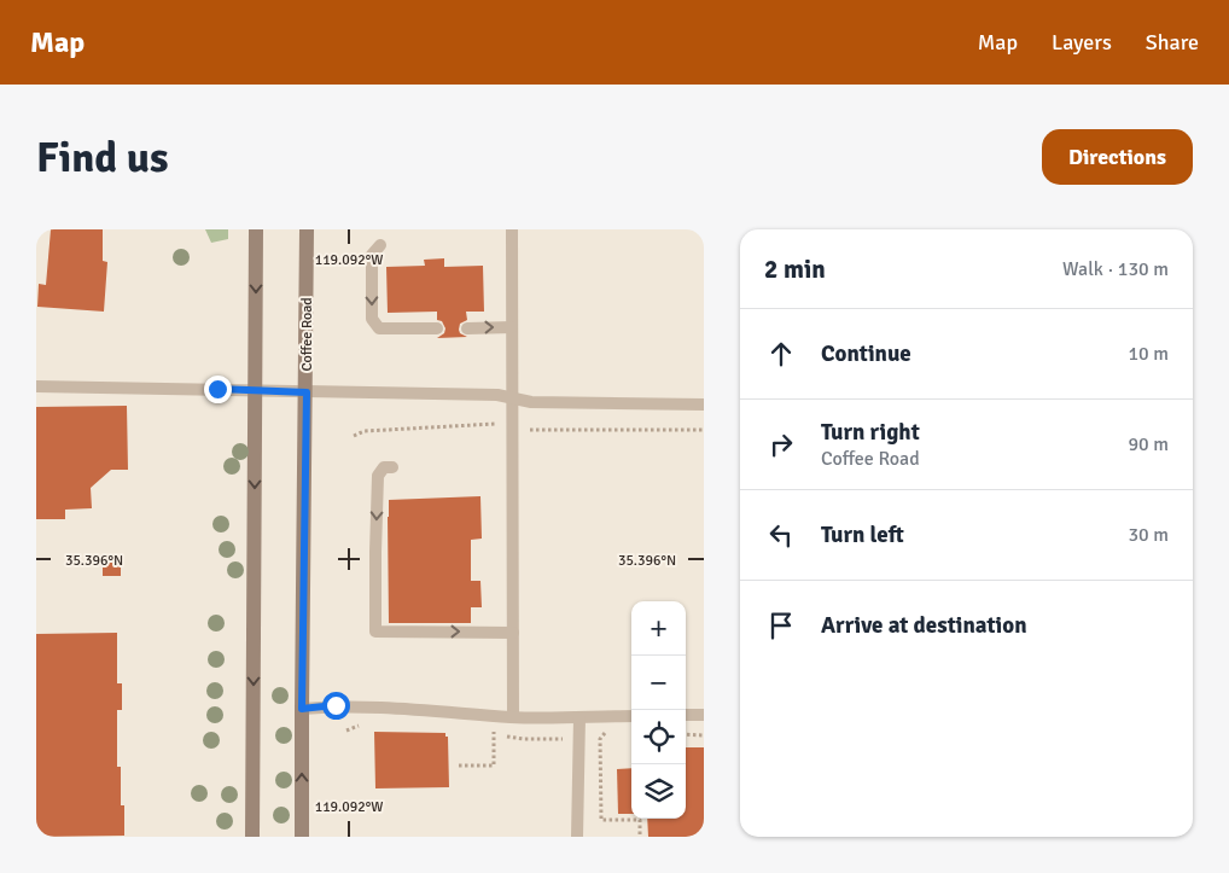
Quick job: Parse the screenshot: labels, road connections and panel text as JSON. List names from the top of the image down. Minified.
{"streets":{"main road":["Coffee Road"]},"page":{"header":"Map","nav":["Map","Layers","Share"],"buttons":"Directions","title":"Find us","heading":["2 min","Walk · 130 m"],"list":[["Continue","10 m"],["Turn right","Coffee Road","90 m"],["Turn left","30 m"],"Arrive at destination"],"map_buttons":["+","−"]},"coordinates":["119.092°W","35.396°N"]}
